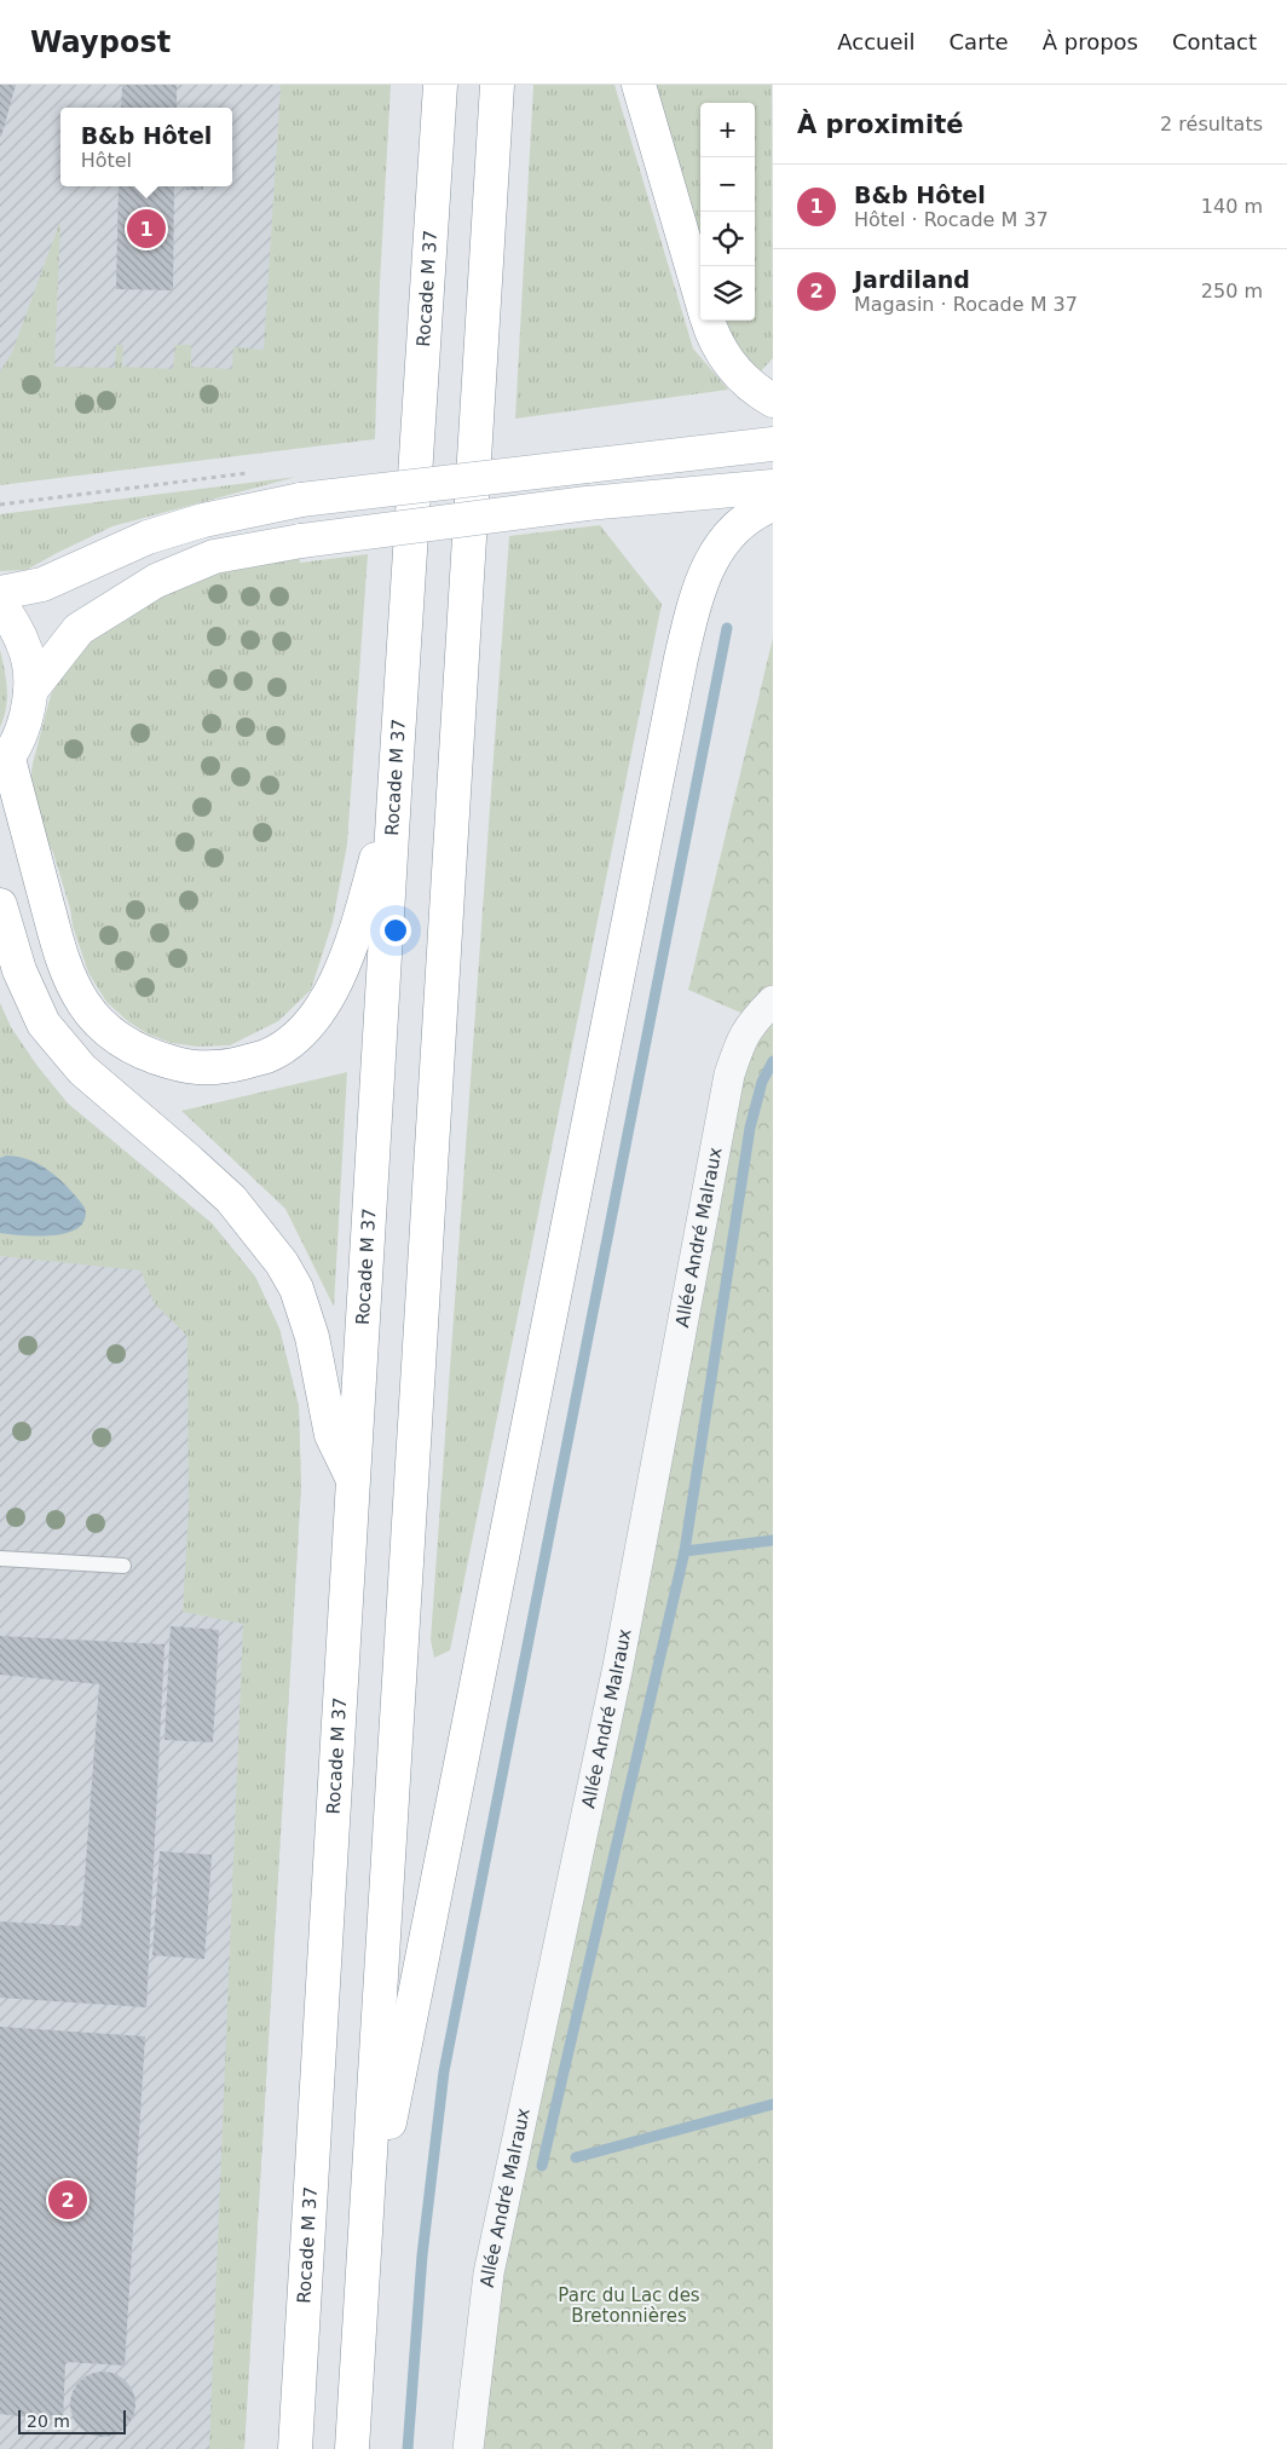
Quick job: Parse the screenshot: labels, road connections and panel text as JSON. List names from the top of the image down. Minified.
{"streets":{"main road":["Rocade M 37"],"street":["Allée André Malraux"]},"parks":["Parc du Lac des Bretonnières"],"scale_bar":"20 m","page":{"header":"Waypost","nav":["Accueil","Carte","À propos","Contact"],"heading":["À proximité","2 résultats"],"map_buttons":["+","−"],"popup":["B&b Hôtel","Hôtel"],"list":[{"mark":"1","name":"B&b Hôtel","note":"Hôtel · Rocade M 37","value":"140 m"},{"mark":"2","name":"Jardiland","note":"Magasin · Rocade M 37","value":"250 m"}],"pins":["1","2"],"scale":"20 m"}}
